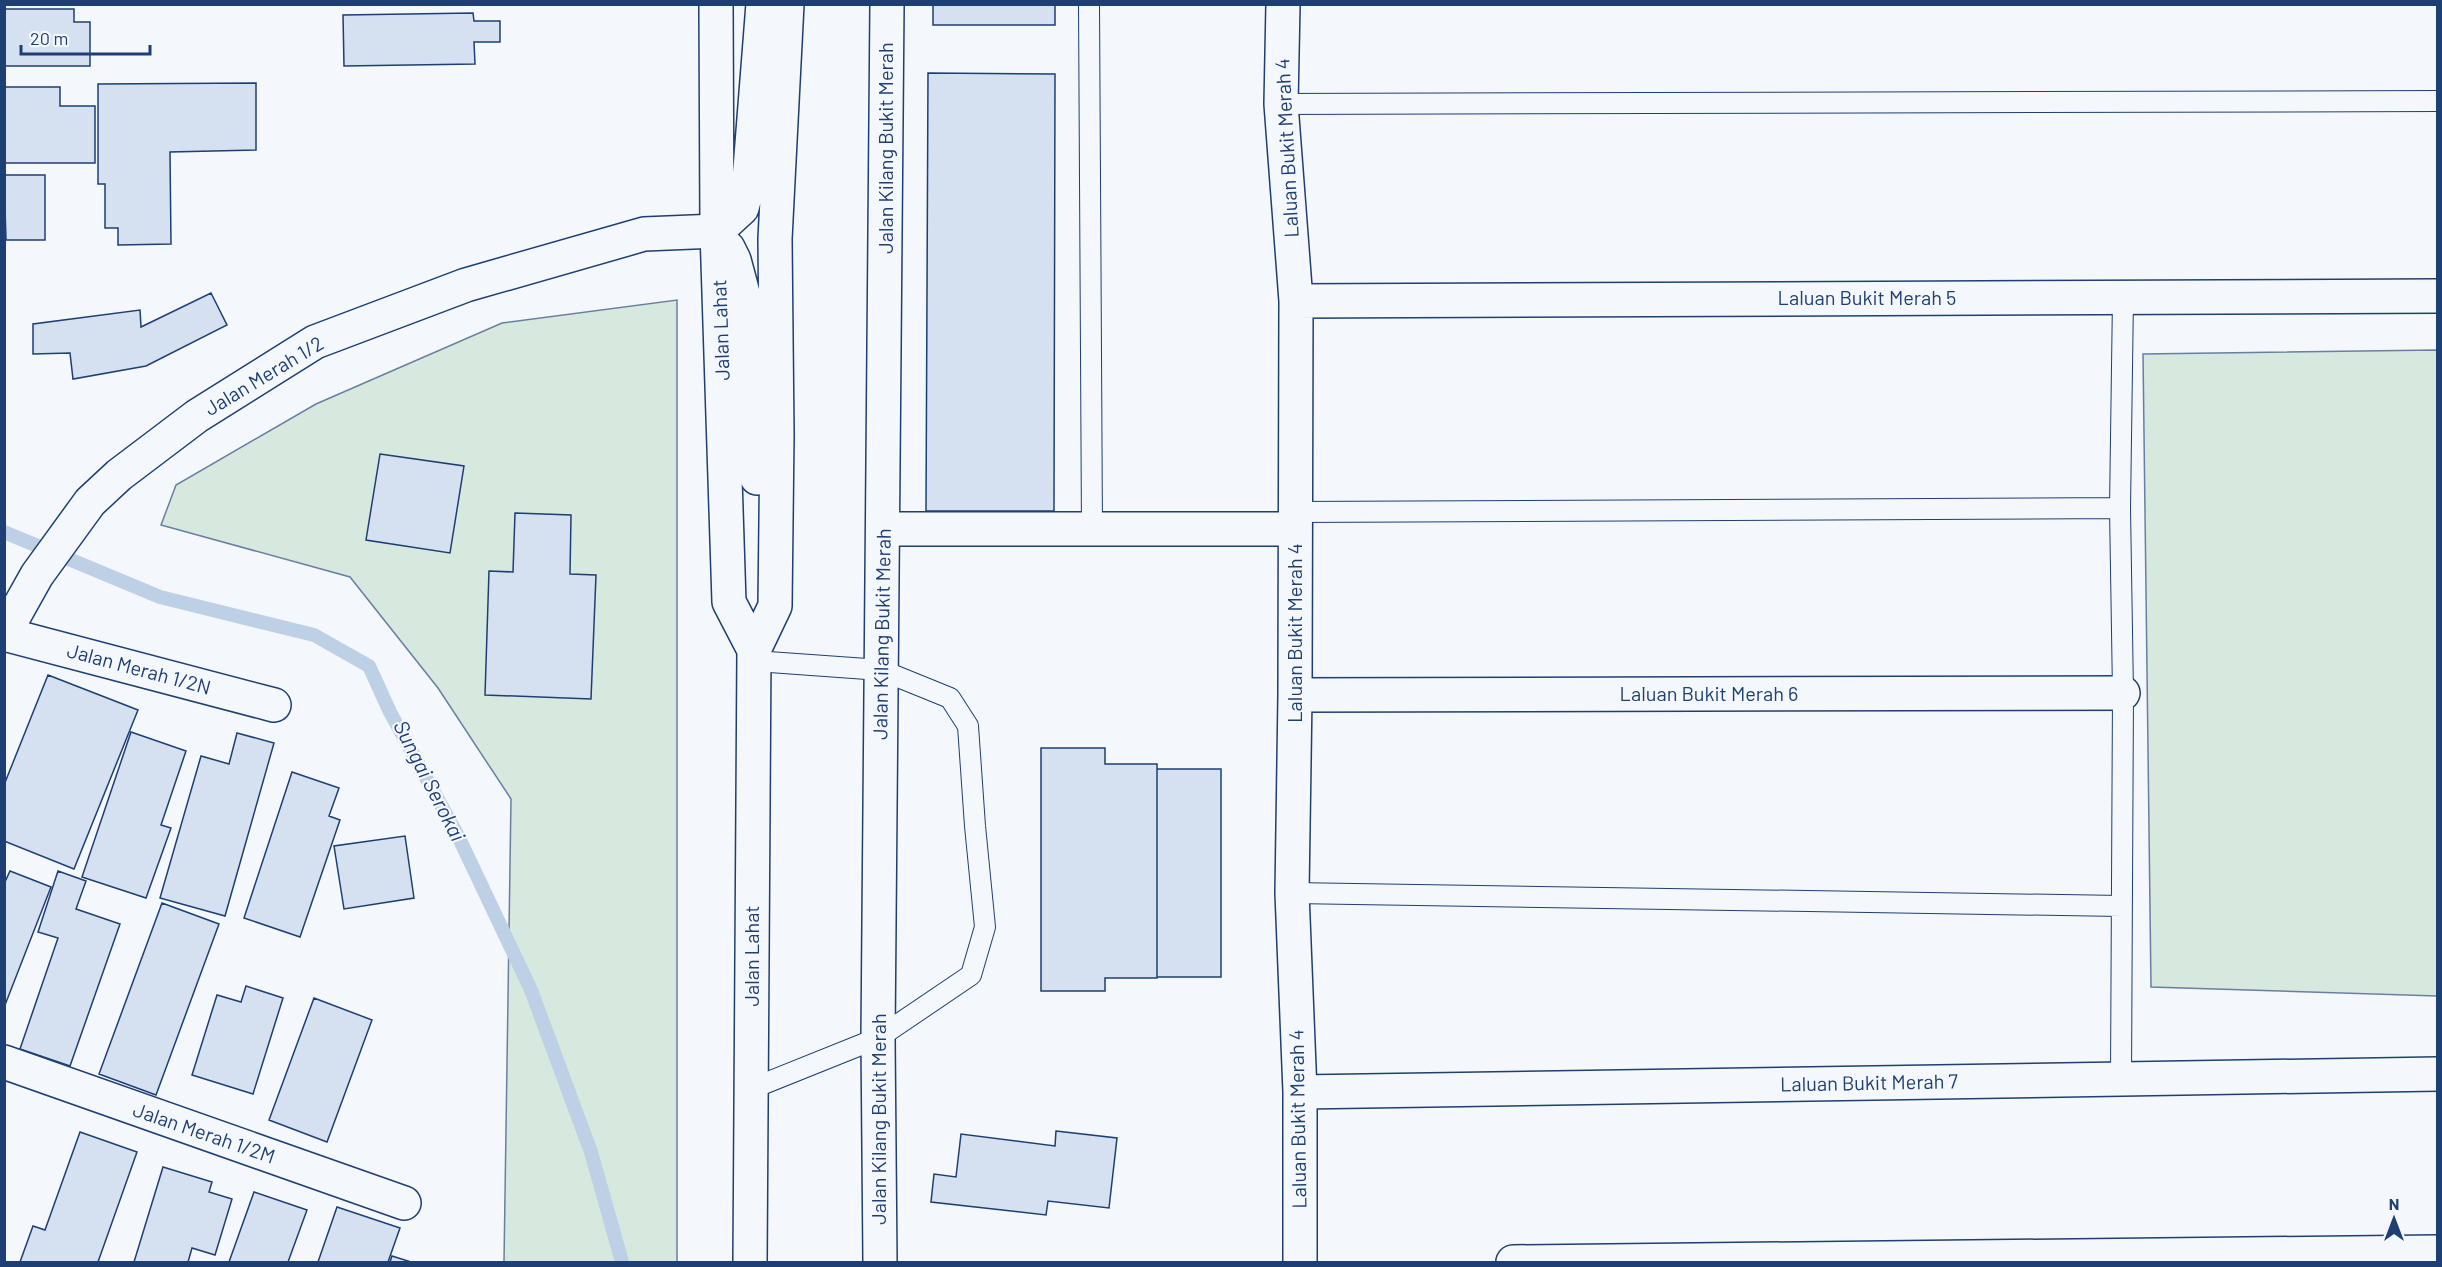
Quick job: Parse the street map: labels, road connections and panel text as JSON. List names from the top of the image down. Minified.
{"streets":{"street":["Jalan Kilang Bukit Merah","Laluan Bukit Merah 4","Laluan Bukit Merah 5","Jalan Lahat","Jalan Merah 1/2","Jalan Merah 1/2N","Laluan Bukit Merah 6","Laluan Bukit Merah 7","Jalan Merah 1/2M"]},"crossings":[["Laluan Bukit Merah 4","Laluan Bukit Merah 5"],["Laluan Bukit Merah 4","Laluan Bukit Merah 6"],["Laluan Bukit Merah 4","Laluan Bukit Merah 7"],["Jalan Lahat","Jalan Merah 1/2"],["Jalan Merah 1/2","Jalan Merah 1/2N"]],"water":["Sungai Serokai"],"scale_bar":"20 m","north":"top"}
